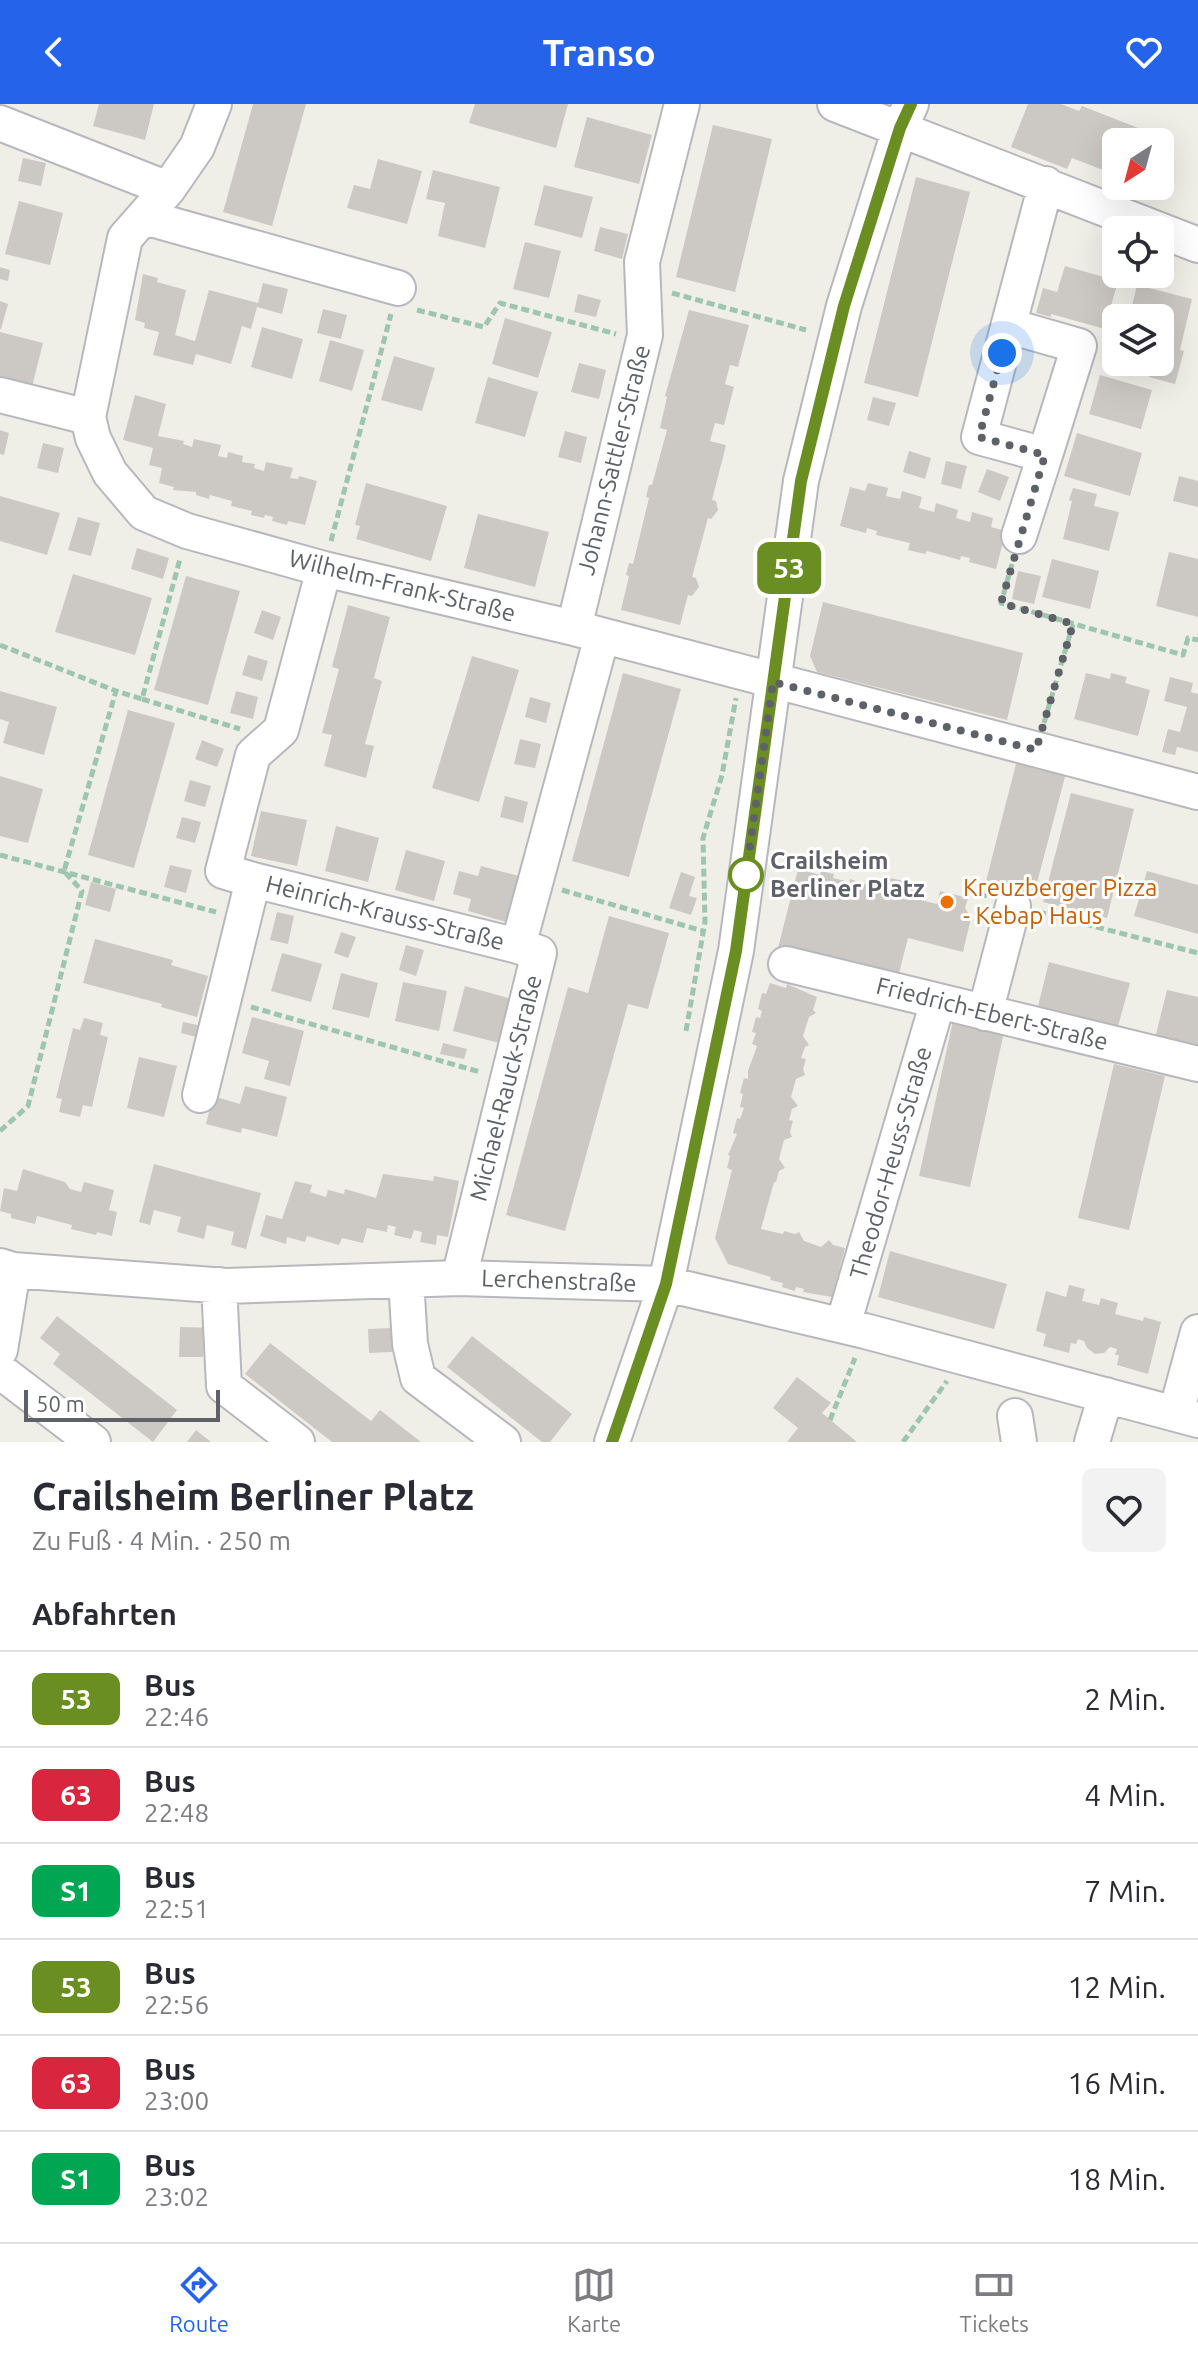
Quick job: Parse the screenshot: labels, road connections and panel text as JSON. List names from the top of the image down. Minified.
{"streets":{"street":["Johann-Sattler-Straße","Wilhelm-Frank-Straße","Heinrich-Krauss-Straße","Friedrich-Ebert-Straße","Michael-Rauck-Straße","Theodor-Heuss-Straße","Lerchenstraße"]},"crossings":[["Johann-Sattler-Straße","Wilhelm-Frank-Straße"],["Johann-Sattler-Straße","Michael-Rauck-Straße"],["Wilhelm-Frank-Straße","Michael-Rauck-Straße"],["Heinrich-Krauss-Straße","Michael-Rauck-Straße"],["Friedrich-Ebert-Straße","Theodor-Heuss-Straße"],["Michael-Rauck-Straße","Lerchenstraße"],["Theodor-Heuss-Straße","Lerchenstraße"]],"places":["Crailsheim Berliner Platz","Kreuzberger Pizza - Kebap Haus"],"lines":["bus line 53"],"scale_bar":"50 m","north":"bottom left","page":{"header":"Transo","on_map":"53","scale":"50 m","heading":[["Crailsheim Berliner Platz","Zu Fuß · 4 Min. · 250 m"],"Abfahrten"],"list":[{"mark":"53","name":"Bus","note":"22:46","value":"2 Min."},{"mark":"63","name":"Bus","note":"22:48","value":"4 Min."},{"mark":"S1","name":"Bus","note":"22:51","value":"7 Min."},{"mark":"53","name":"Bus","note":"22:56","value":"12 Min."},{"mark":"63","name":"Bus","note":"23:00","value":"16 Min."},{"mark":"S1","name":"Bus","note":"23:02","value":"18 Min."}],"tabs":["Route","Karte","Tickets"]}}
